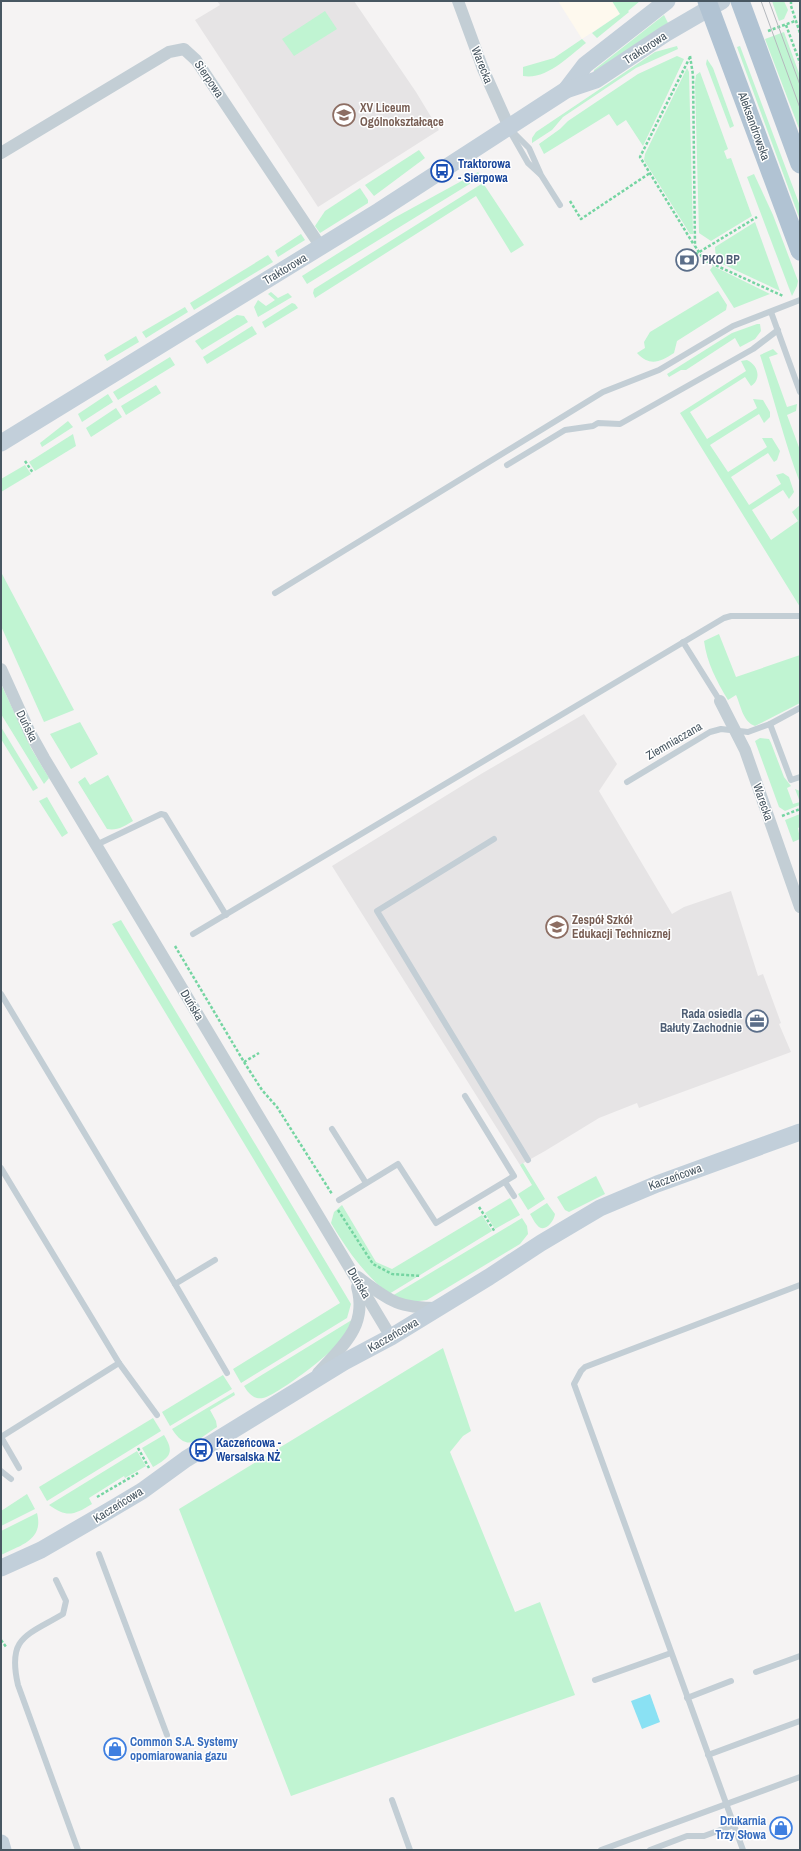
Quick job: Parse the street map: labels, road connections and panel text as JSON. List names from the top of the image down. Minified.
{"streets":{"main road":["Aleksandrowska"],"street":["Traktorowa","Warecka","Sierpowa","Duńska","Kaczeńcowa"],"lane":["Ziemniaczana"]},"crossings":[["Traktorowa","Warecka"],["Traktorowa","Sierpowa"],["Traktorowa","Aleksandrowska"],["Warecka","Ziemniaczana"],["Duńska","Kaczeńcowa"]],"places":{"school or university":["XV Liceum Ogólnokształcące","Zespół Szkół Edukacji Technicznej"],"bus stop":["Traktorowa - Sierpowa","Kaczeńcowa - Wersalska NŻ"],"bank":["PKO BP"],"office":["Rada osiedla Bałuty Zachodnie"],"shop":["Common S.A. Systemy opomiarowania gazu","Drukarnia Trzy Słowa"]}}
